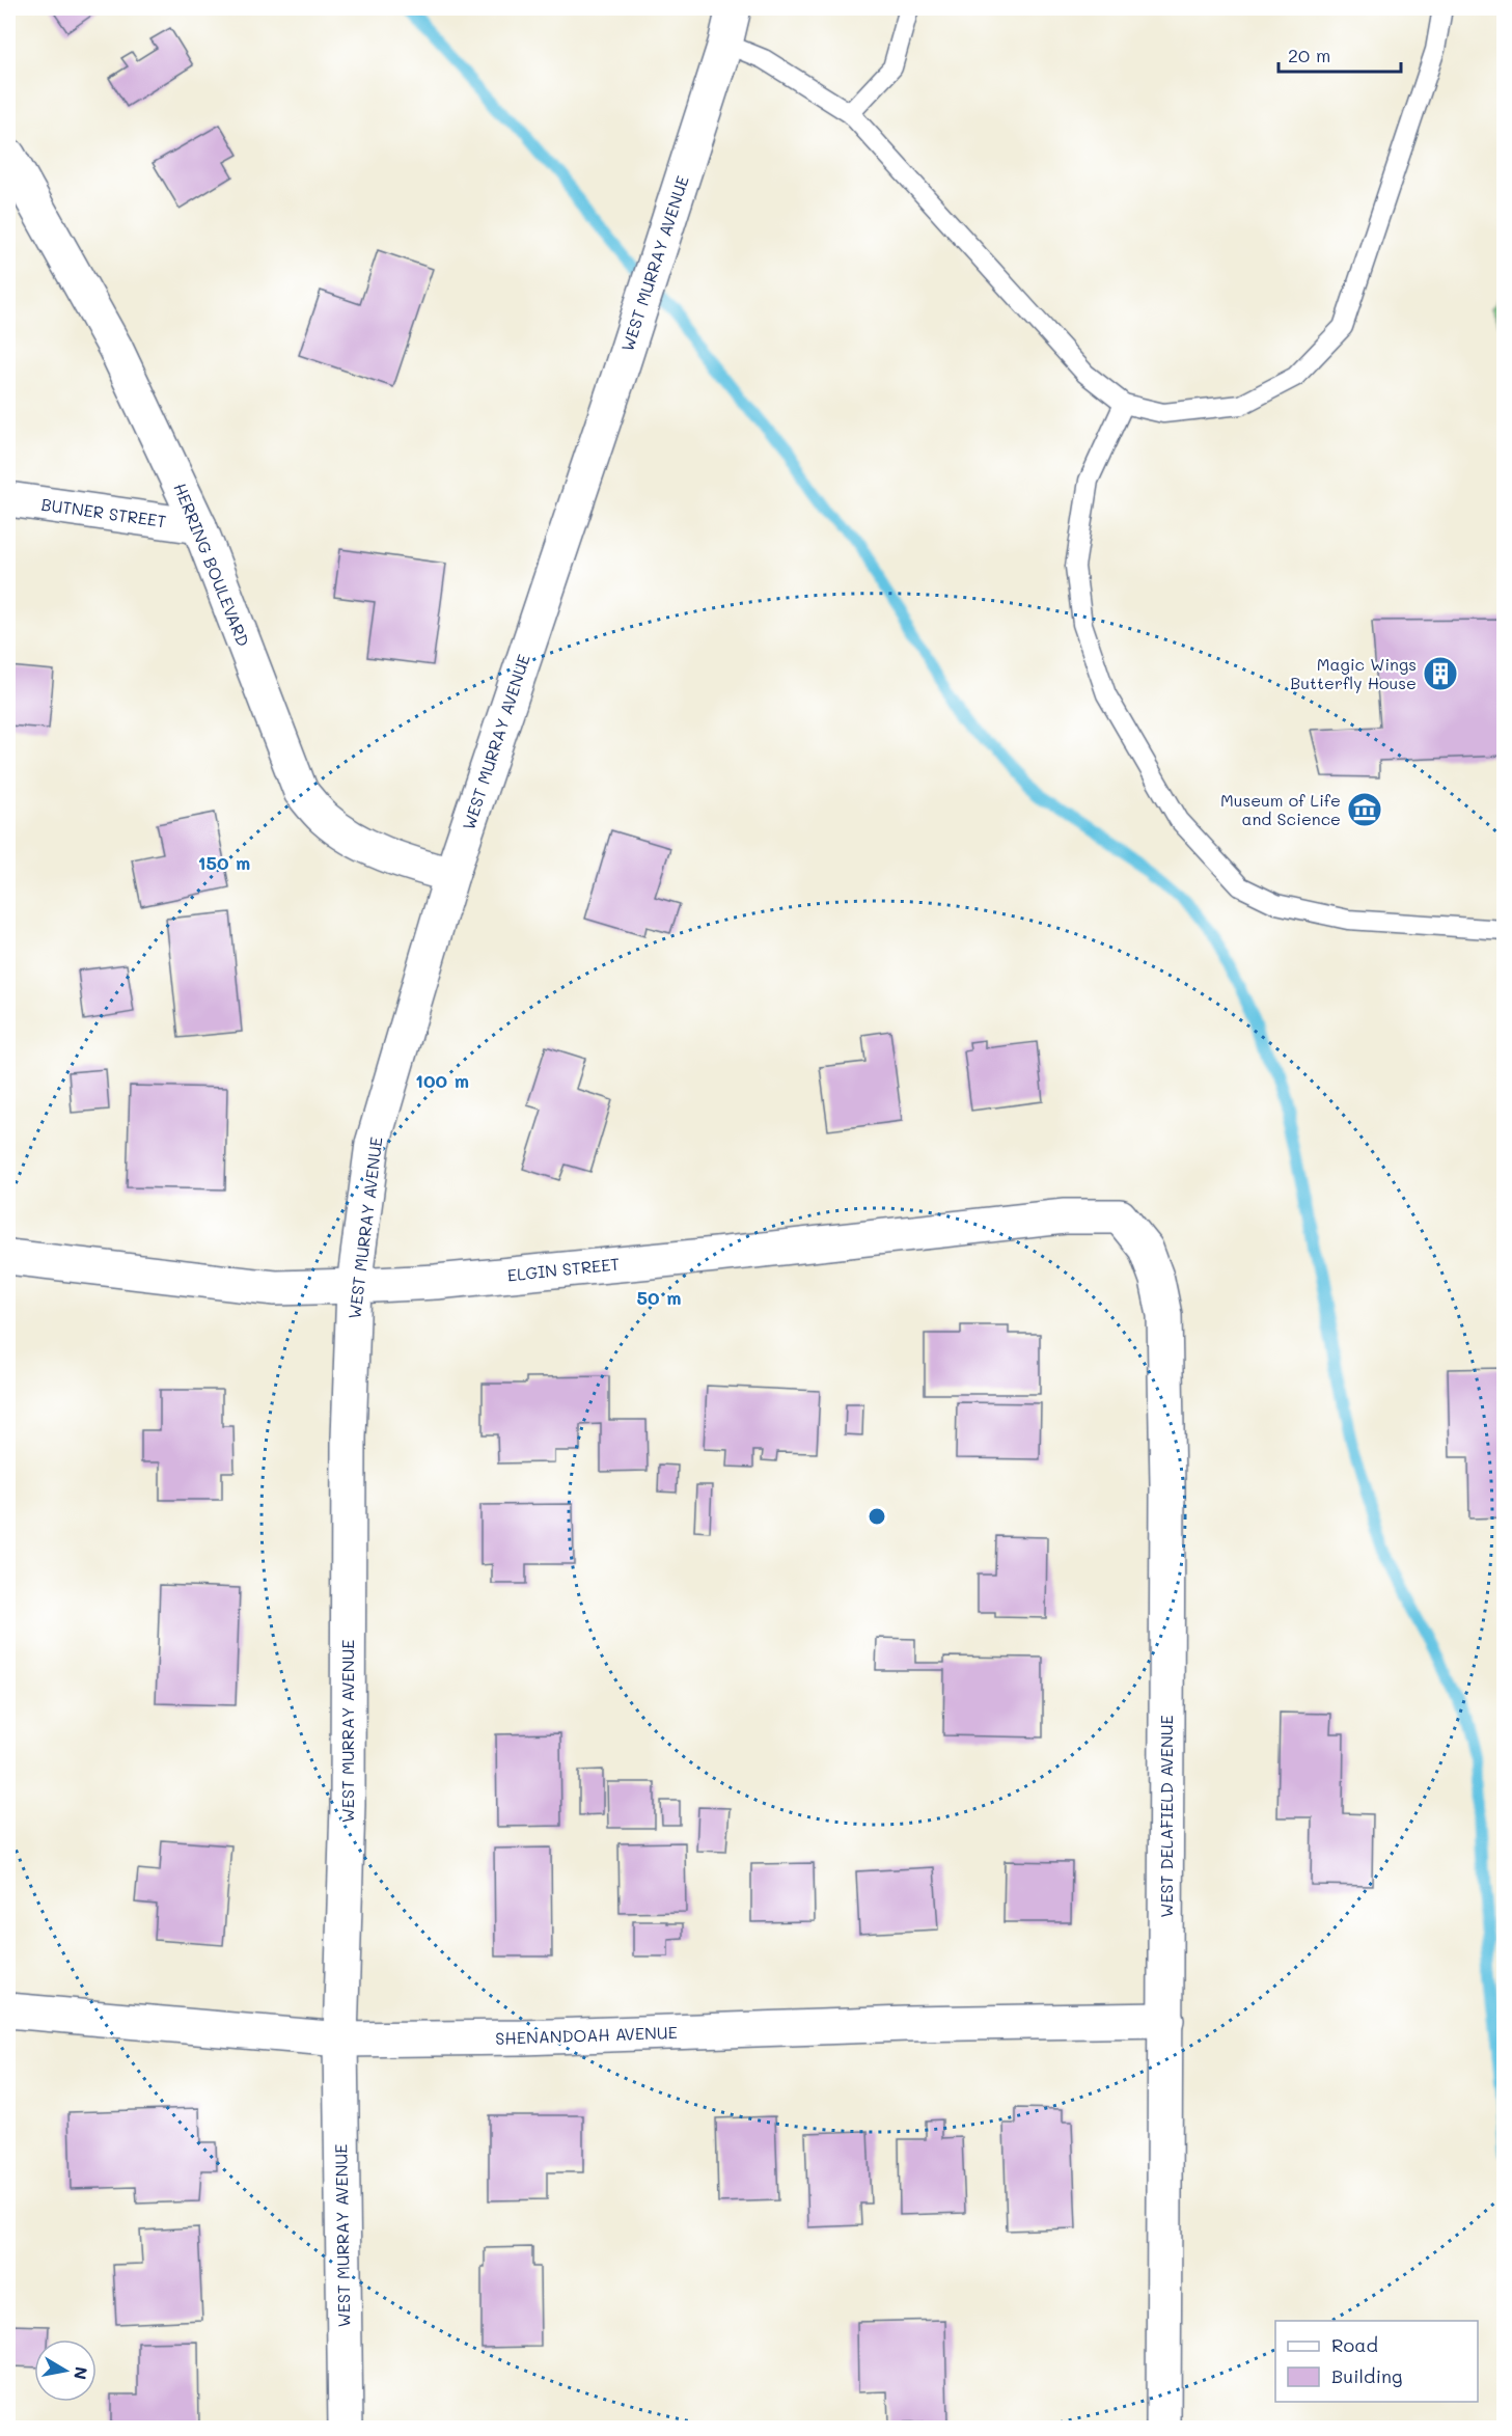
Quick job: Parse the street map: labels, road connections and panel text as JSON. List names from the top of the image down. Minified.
{"streets":{"street":["WEST MURRAY AVENUE","BUTNER STREET","HERRING BOULEVARD","ELGIN STREET","WEST DELAFIELD AVENUE","SHENANDOAH AVENUE"]},"crossings":[["WEST MURRAY AVENUE","HERRING BOULEVARD"],["WEST MURRAY AVENUE","ELGIN STREET"],["WEST MURRAY AVENUE","SHENANDOAH AVENUE"],["BUTNER STREET","HERRING BOULEVARD"],["ELGIN STREET","WEST DELAFIELD AVENUE"],["WEST DELAFIELD AVENUE","SHENANDOAH AVENUE"]],"places":{"building":["Magic Wings Butterfly House"],"museum":["Museum of Life and Science"]},"legend":["Road","Building"],"scale_bar":"20 m","north":"right","rings":["150 m","100 m","50 m"]}
